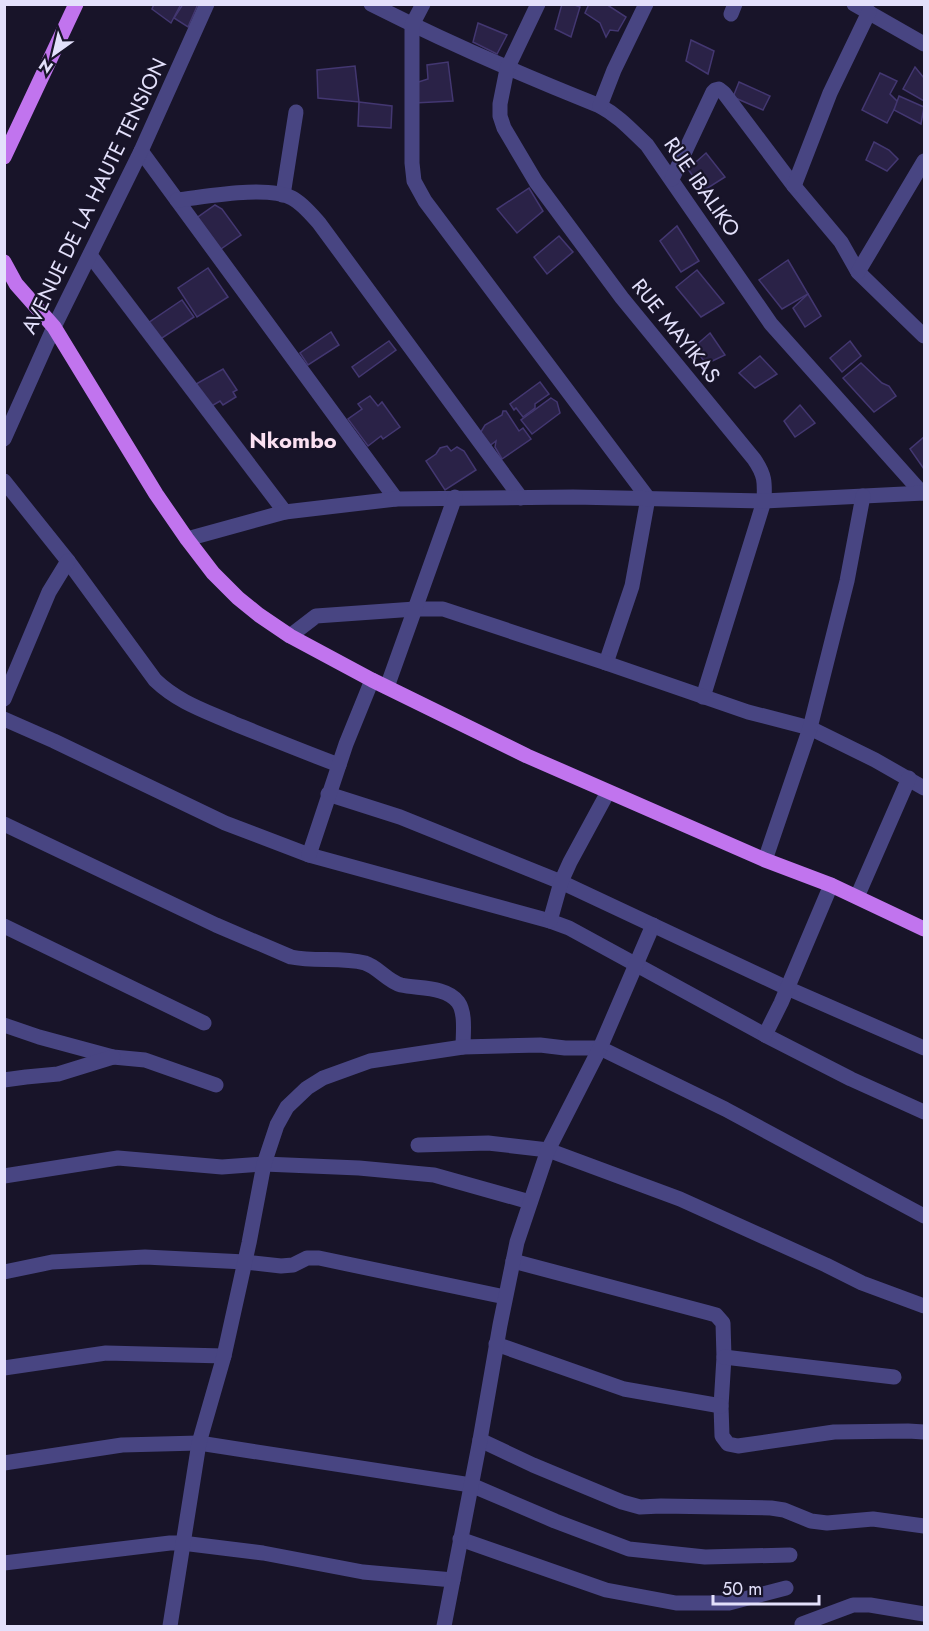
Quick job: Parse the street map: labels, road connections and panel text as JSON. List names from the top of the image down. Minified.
{"streets":{"street":["RUE IBALIKO","AVENUE DE LA HAUTE TENSION","RUE MAYIKAS"]},"crossings":[["RUE IBALIKO","RUE MAYIKAS"]],"districts":["Nkombo"],"scale_bar":"50 m","north":"bottom left"}
